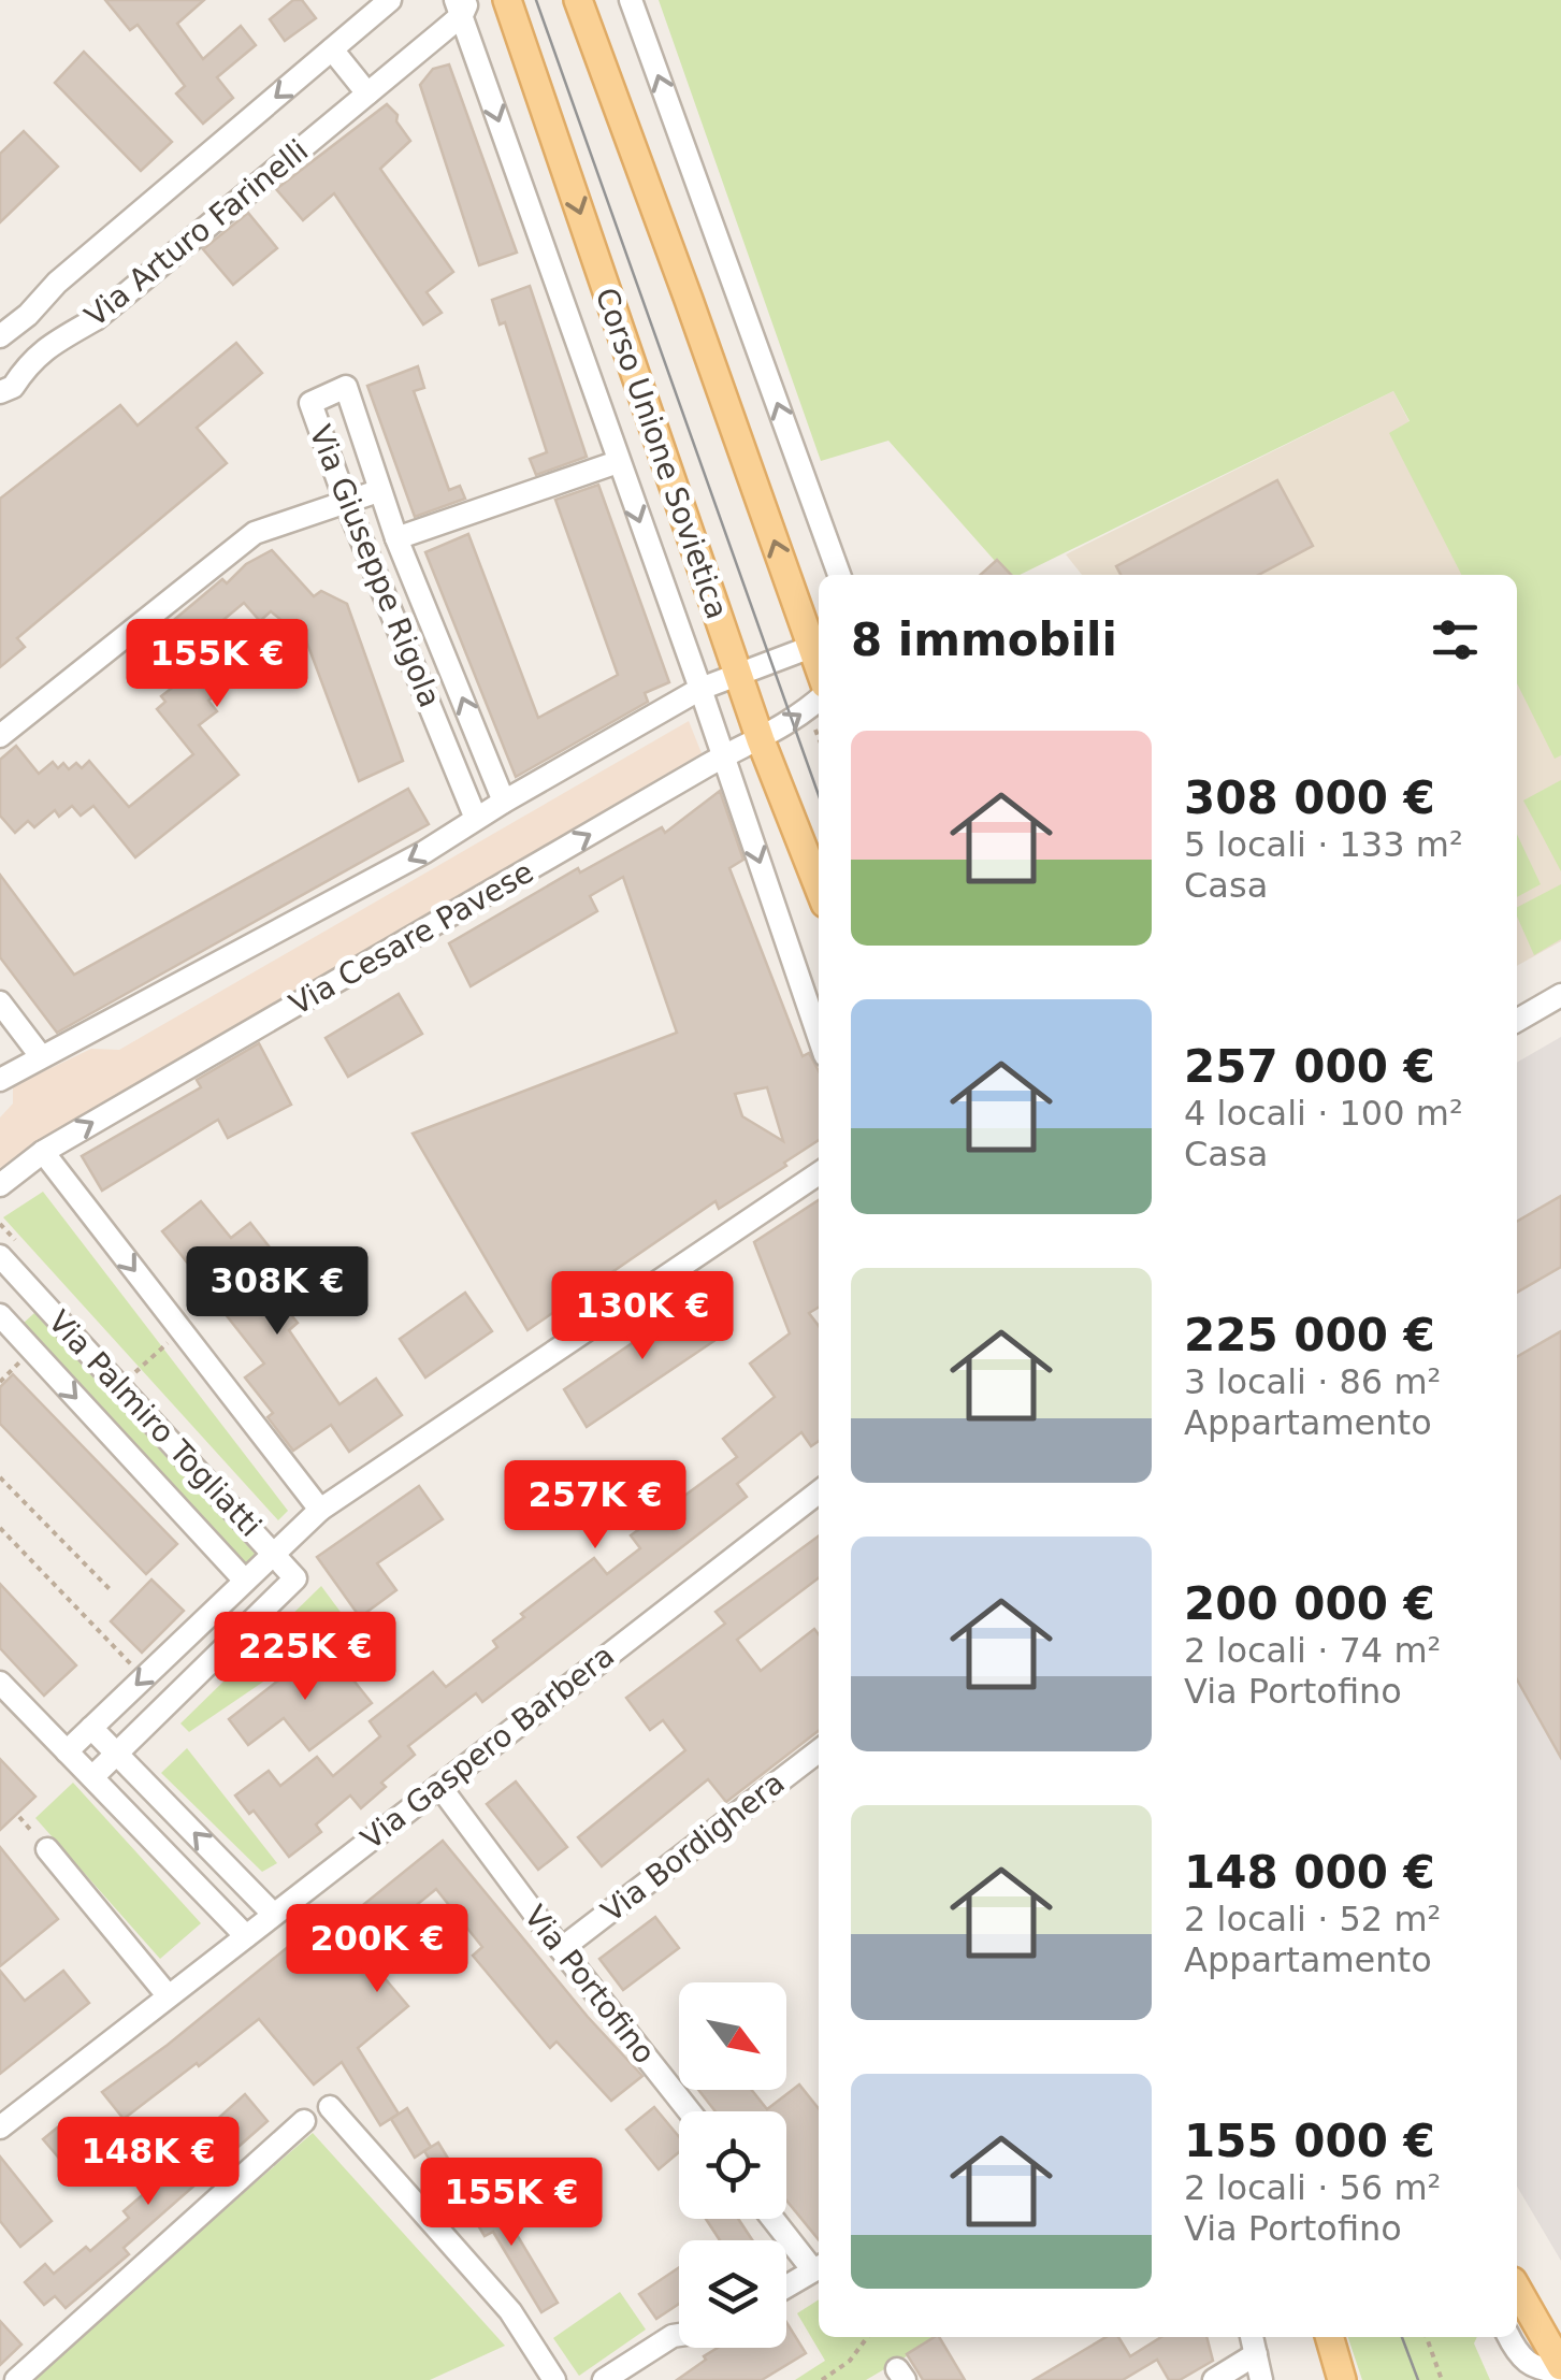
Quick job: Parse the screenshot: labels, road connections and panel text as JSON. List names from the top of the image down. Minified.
{"streets":{"main road":["Corso Unione Sovietica"],"street":["Via Arturo Farinelli","Via Giuseppe Rigola","Via Cesare Pavese","Via Palmiro Togliatti","Via Gaspero Barbera","Via Bordighera","Via Portofino"]},"crossings":[["Via Arturo Farinelli","Corso Unione Sovietica"],["Corso Unione Sovietica","Via Giuseppe Rigola"],["Corso Unione Sovietica","Via Cesare Pavese"],["Via Gaspero Barbera","Via Portofino"],["Via Bordighera","Via Portofino"]],"north":"bottom right","page":{"heading":"8 immobili","price":["155K €","308K €","130K €","257K €","225K €","200K €","148K €","155K €"],"list":[{"name":"308 000 €","note":"5 locali · 133 m² · Casa"},{"name":"257 000 €","note":"4 locali · 100 m² · Casa"},{"name":"225 000 €","note":"3 locali · 86 m² · Appartamento"},{"name":"200 000 €","note":"2 locali · 74 m² · Via Portofino"},{"name":"148 000 €","note":"2 locali · 52 m² · Appartamento"},{"name":"155 000 €","note":"2 locali · 56 m² · Via Portofino"}]}}
